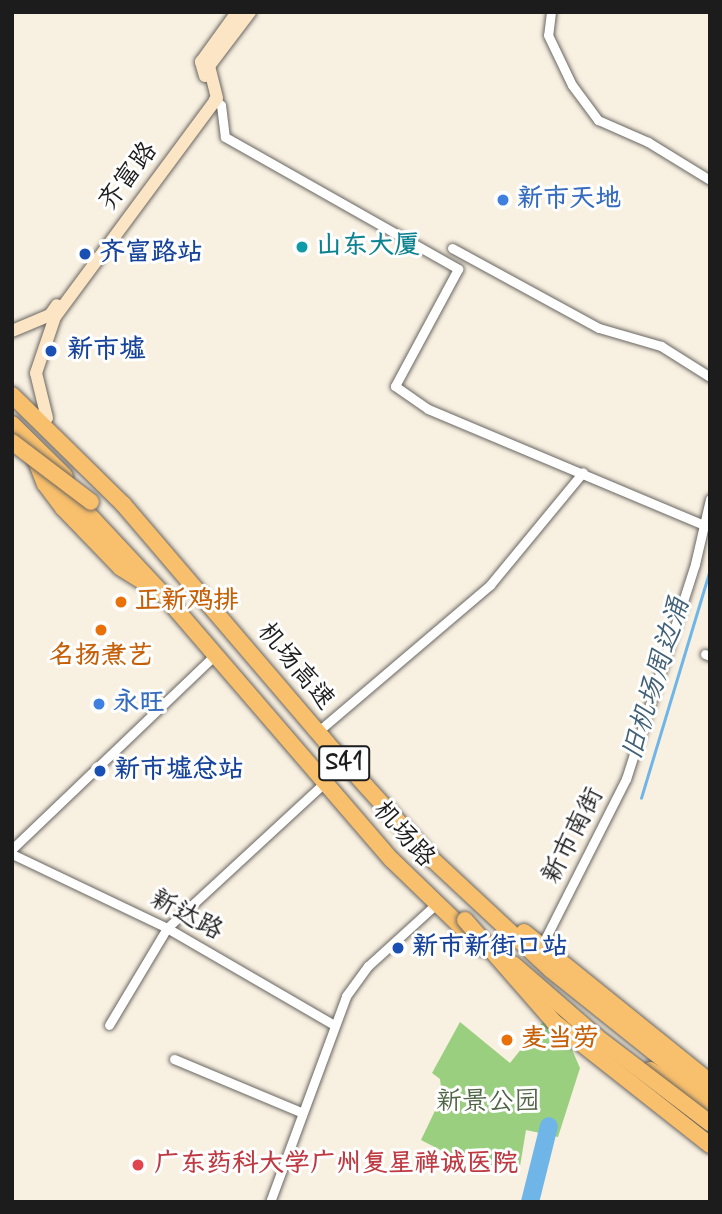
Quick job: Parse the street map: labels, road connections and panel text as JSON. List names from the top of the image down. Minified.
{"streets":{"highway":["机场高速","S41","机场路"],"main road":["齐富路"],"street":["新市南街","新达路"]},"crossings":[["齐富路","机场路"],["机场高速","机场路"],["机场路","新市南街"]],"water":["旧机场周边涌"],"parks":["新景公园"],"places":["新市天地","山东大厦","齐富路站","新市墟","正新鸡排","名扬煮艺","永旺","新市墟总站","新市新街口站","麦当劳","广东药科大学广州复星禅诚医院"]}
